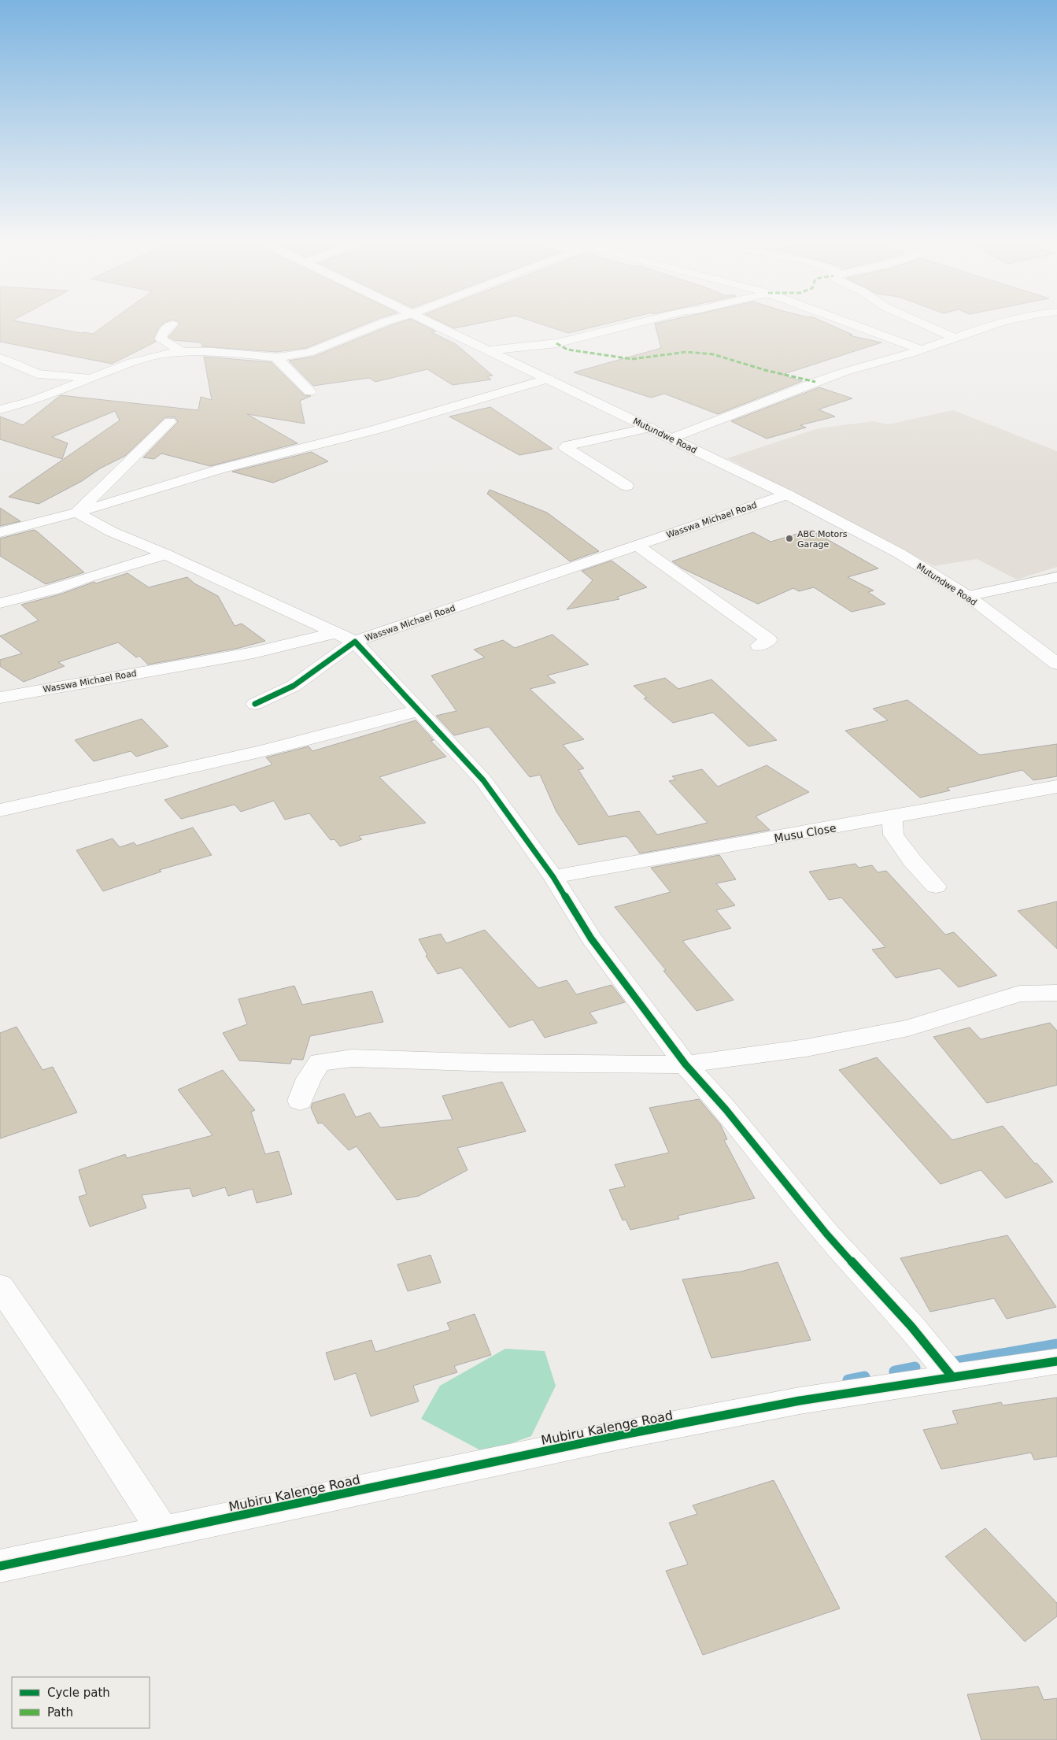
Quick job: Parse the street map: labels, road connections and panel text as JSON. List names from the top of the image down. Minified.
{"streets":{"street":["Mutundwe Road","Wasswa Michael Road","Musu Close","Mubiru Kalenge Road"]},"crossings":[["Mutundwe Road","Wasswa Michael Road"]],"places":["ABC Motors Garage"],"legend":["Cycle path","Path"]}
